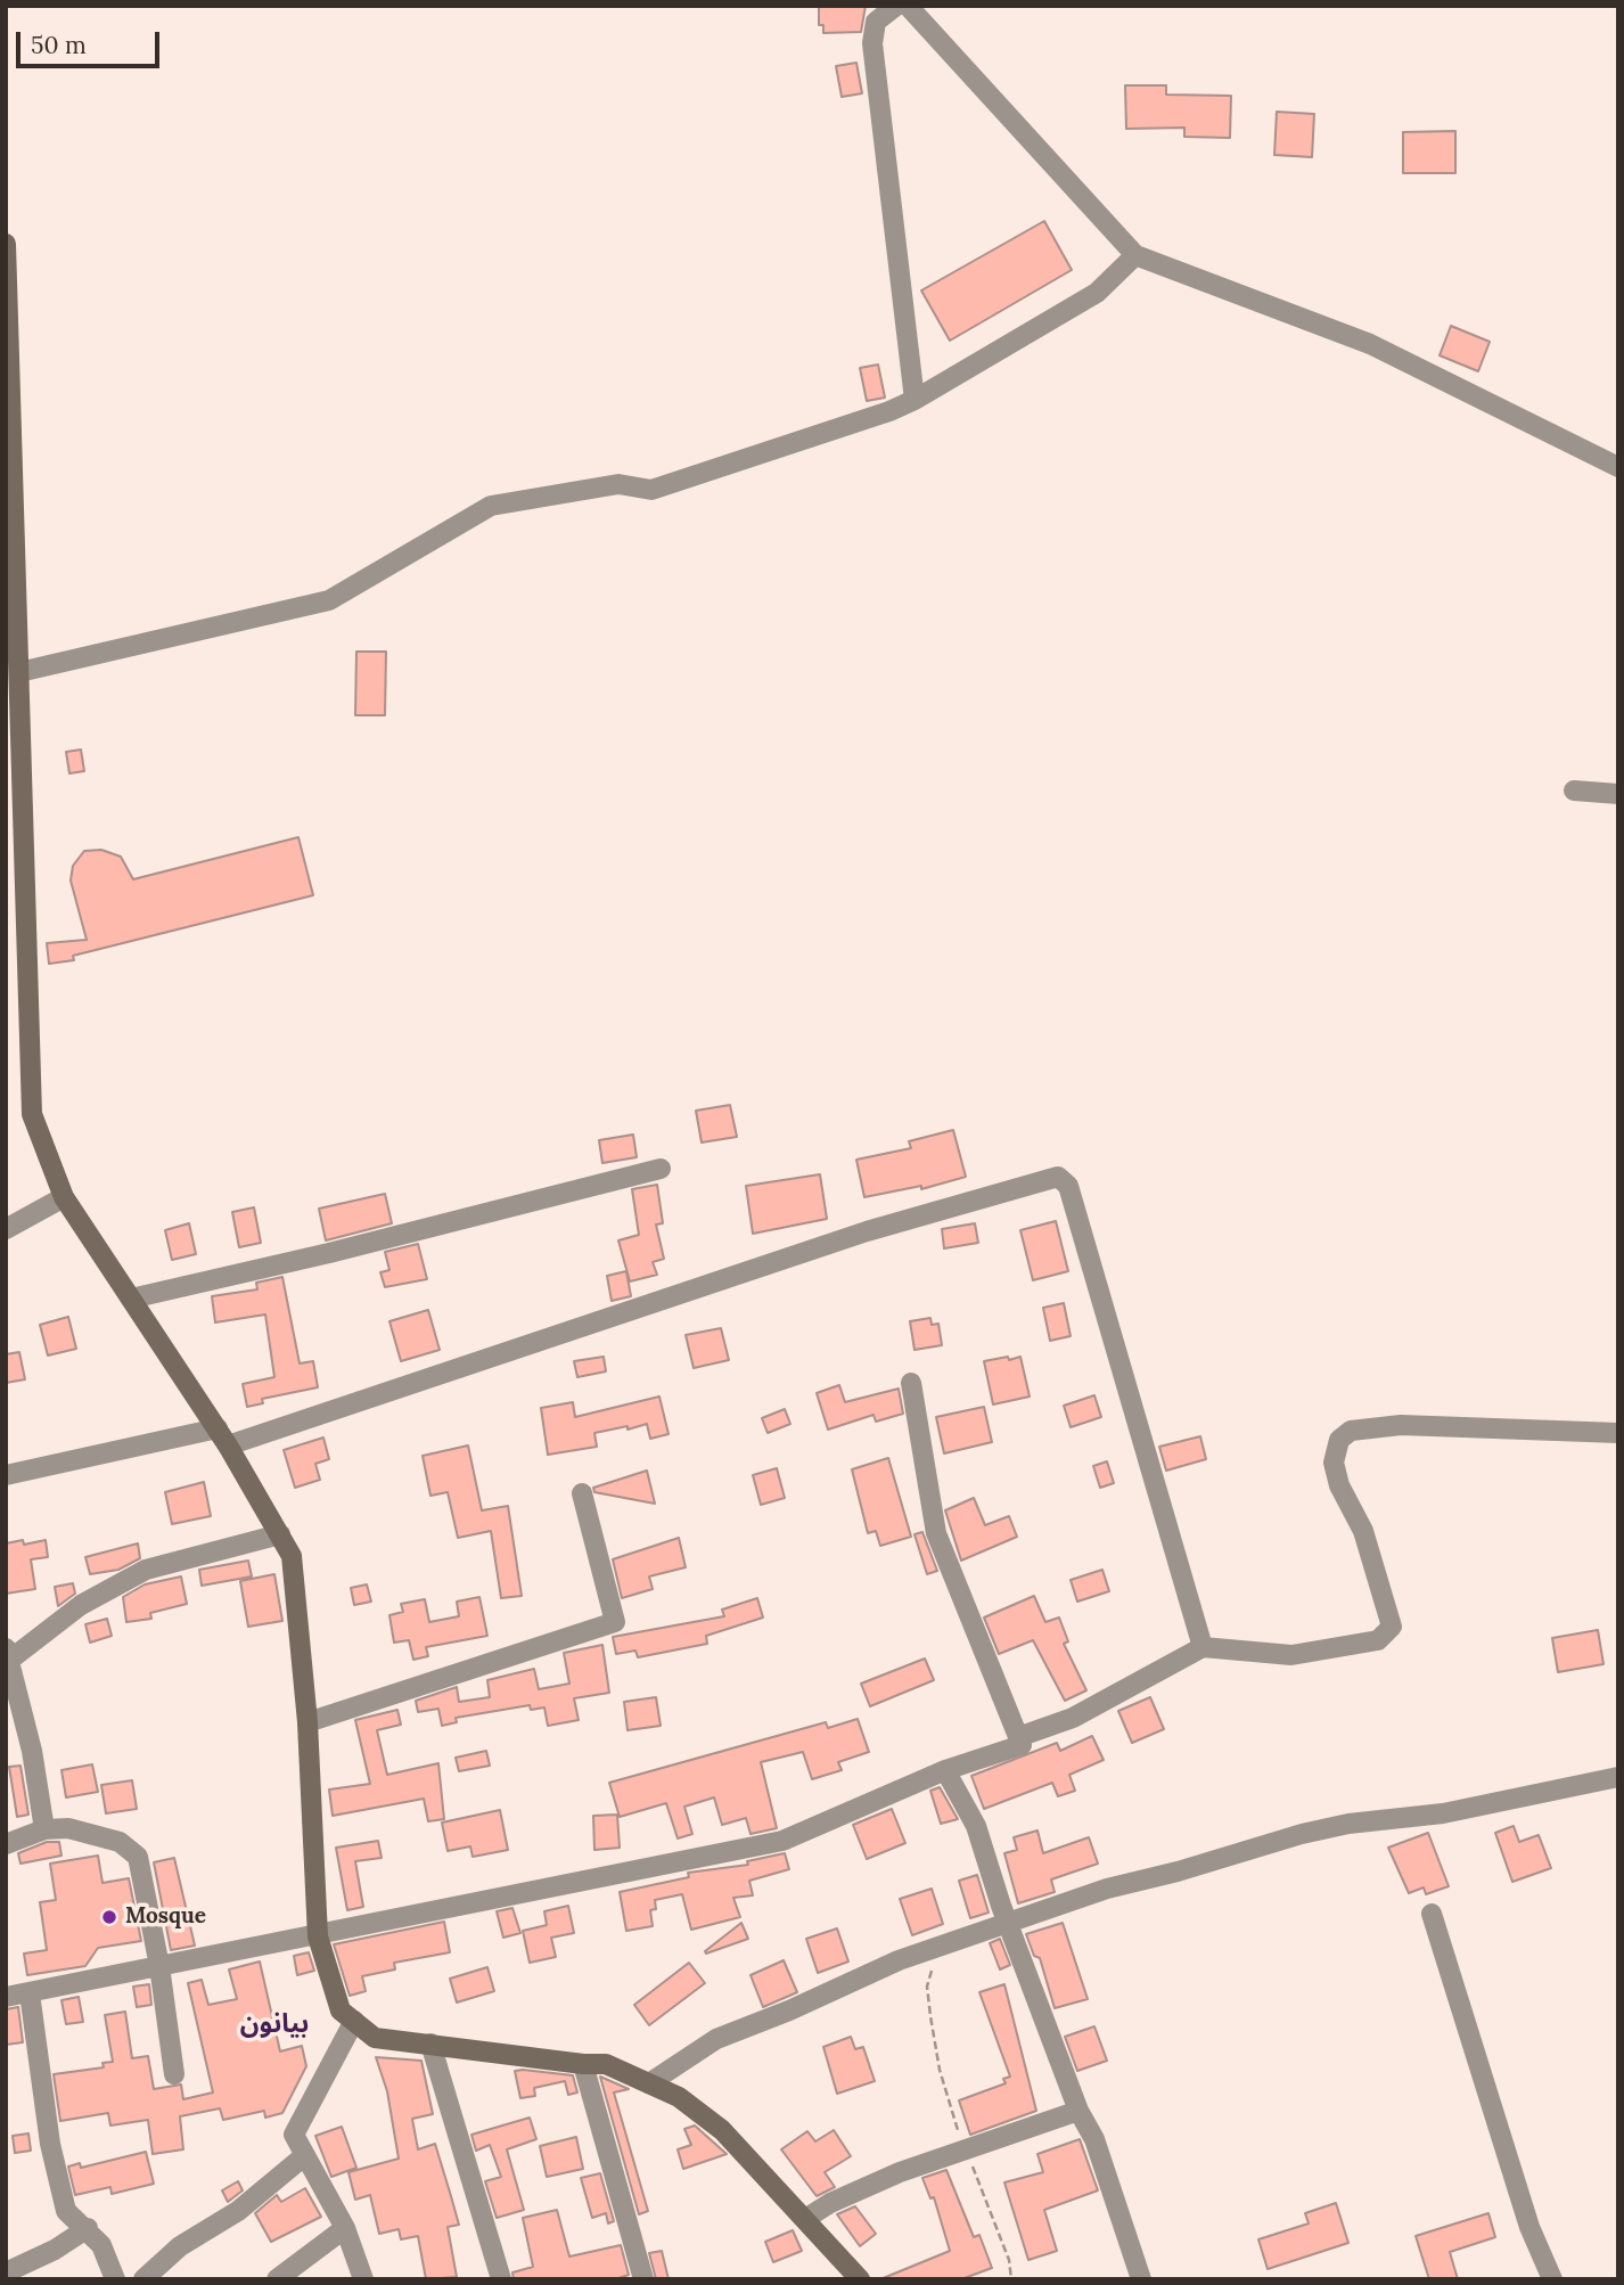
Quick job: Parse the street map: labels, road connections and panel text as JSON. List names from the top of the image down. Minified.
{"districts":["بيانون"],"places":["Mosque"],"scale_bar":"50 m"}
